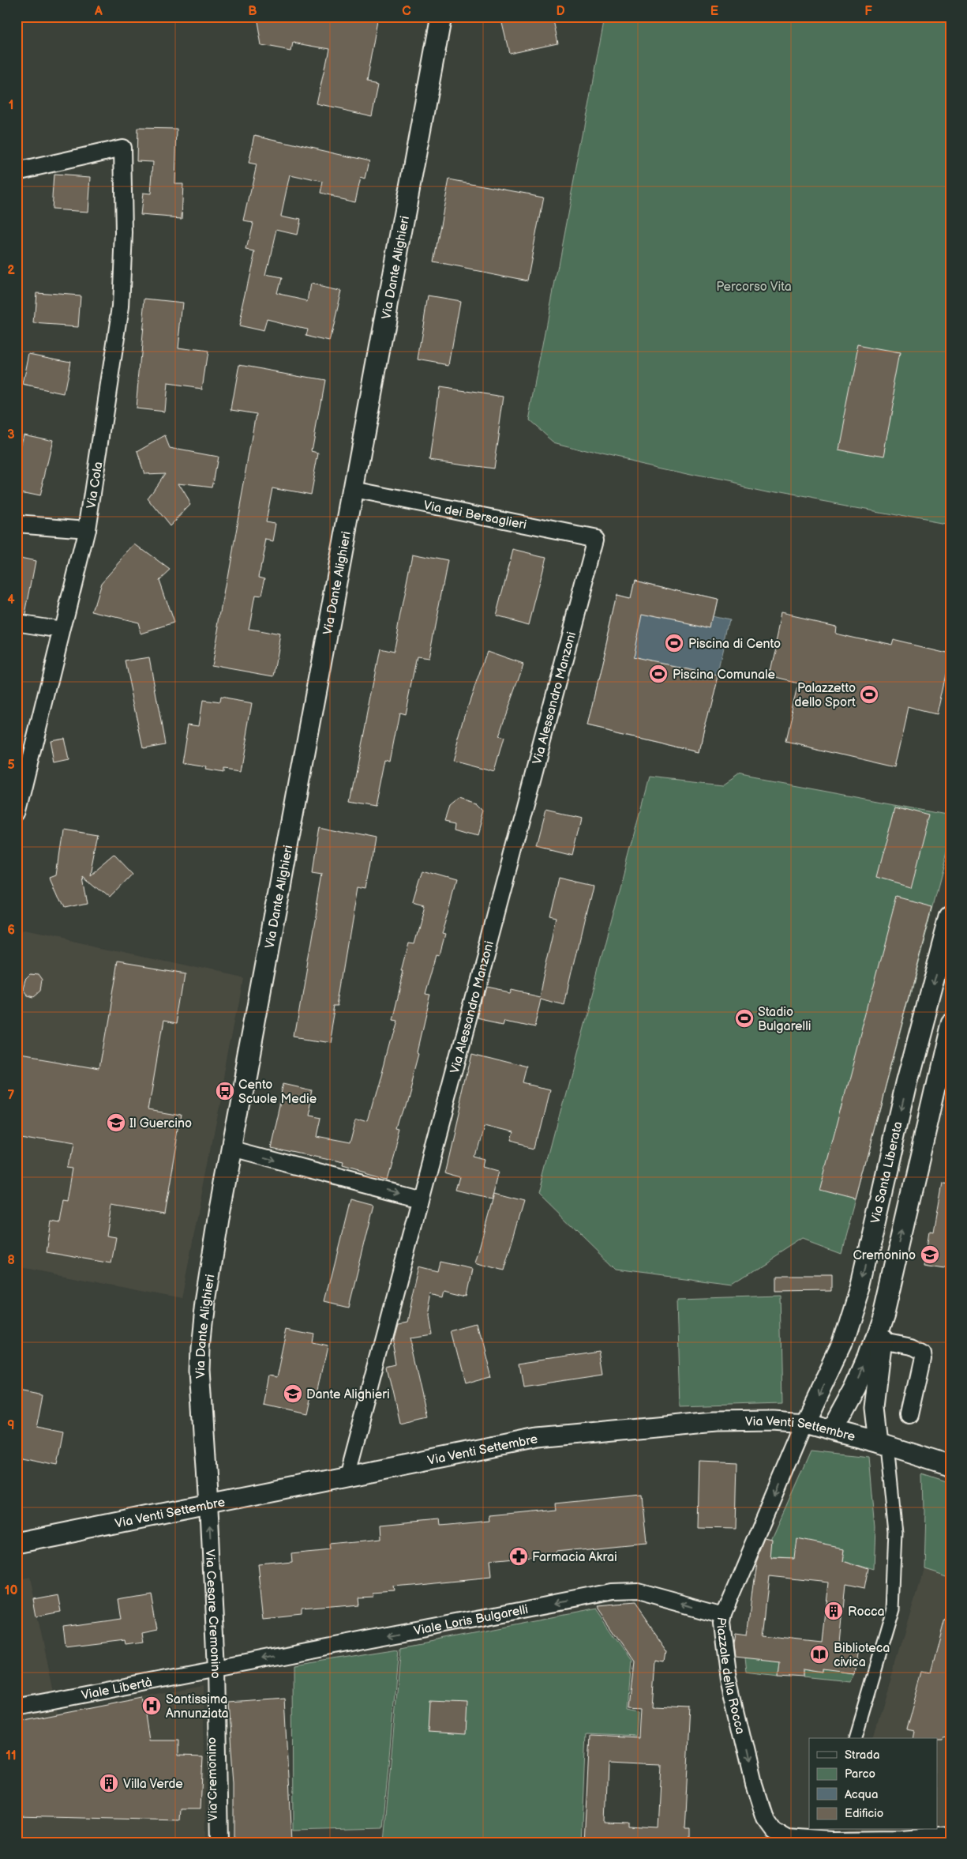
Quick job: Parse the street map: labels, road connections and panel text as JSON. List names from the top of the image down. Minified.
{"streets":{"street":["Via Dante Alighieri","Via Cola","Via dei Bersaglieri","Via Alessandro Manzoni","Via Santa Liberata","Via Venti Settembre","Via Cesare Cremonino","Viale Loris Bulgarelli","Piazzale della Rocca","Viale Libertà","Via Cremonino"]},"crossings":[["Via Dante Alighieri","Via dei Bersaglieri"],["Via Dante Alighieri","Via Venti Settembre"],["Via Dante Alighieri","Via Cesare Cremonino"],["Via dei Bersaglieri","Via Alessandro Manzoni"],["Via Alessandro Manzoni","Via Venti Settembre"],["Via Santa Liberata","Via Venti Settembre"],["Via Santa Liberata","Piazzale della Rocca"],["Via Venti Settembre","Via Cesare Cremonino"],["Via Venti Settembre","Piazzale della Rocca"],["Via Cesare Cremonino","Viale Loris Bulgarelli"],["Via Cesare Cremonino","Viale Libertà"],["Via Cesare Cremonino","Via Cremonino"],["Viale Loris Bulgarelli","Piazzale della Rocca"],["Viale Loris Bulgarelli","Viale Libertà"],["Viale Loris Bulgarelli","Via Cremonino"],["Viale Libertà","Via Cremonino"]],"one_way":["Via Cesare Cremonino","Viale Loris Bulgarelli"],"parks":["Percorso Vita"],"places":{"sports":["Piscina di Cento","Piscina Comunale","Palazzetto dello Sport","Stadio Bulgarelli"],"bus stop":["Cento Scuole Medie"],"school or university":["Il Guercino","Cremonino","Dante Alighieri"],"pharmacy":["Farmacia Akrai"],"building":["Rocca","Villa Verde"],"library":["Biblioteca civica"],"hospital":["Santissima Annunziata"]},"legend":["Strada","Parco","Acqua","Edificio"],"grid":{"columns":["A","B","C","D","E","F"],"rows":["1","2","3","4","5","6","7","8","9","10","11"]}}
